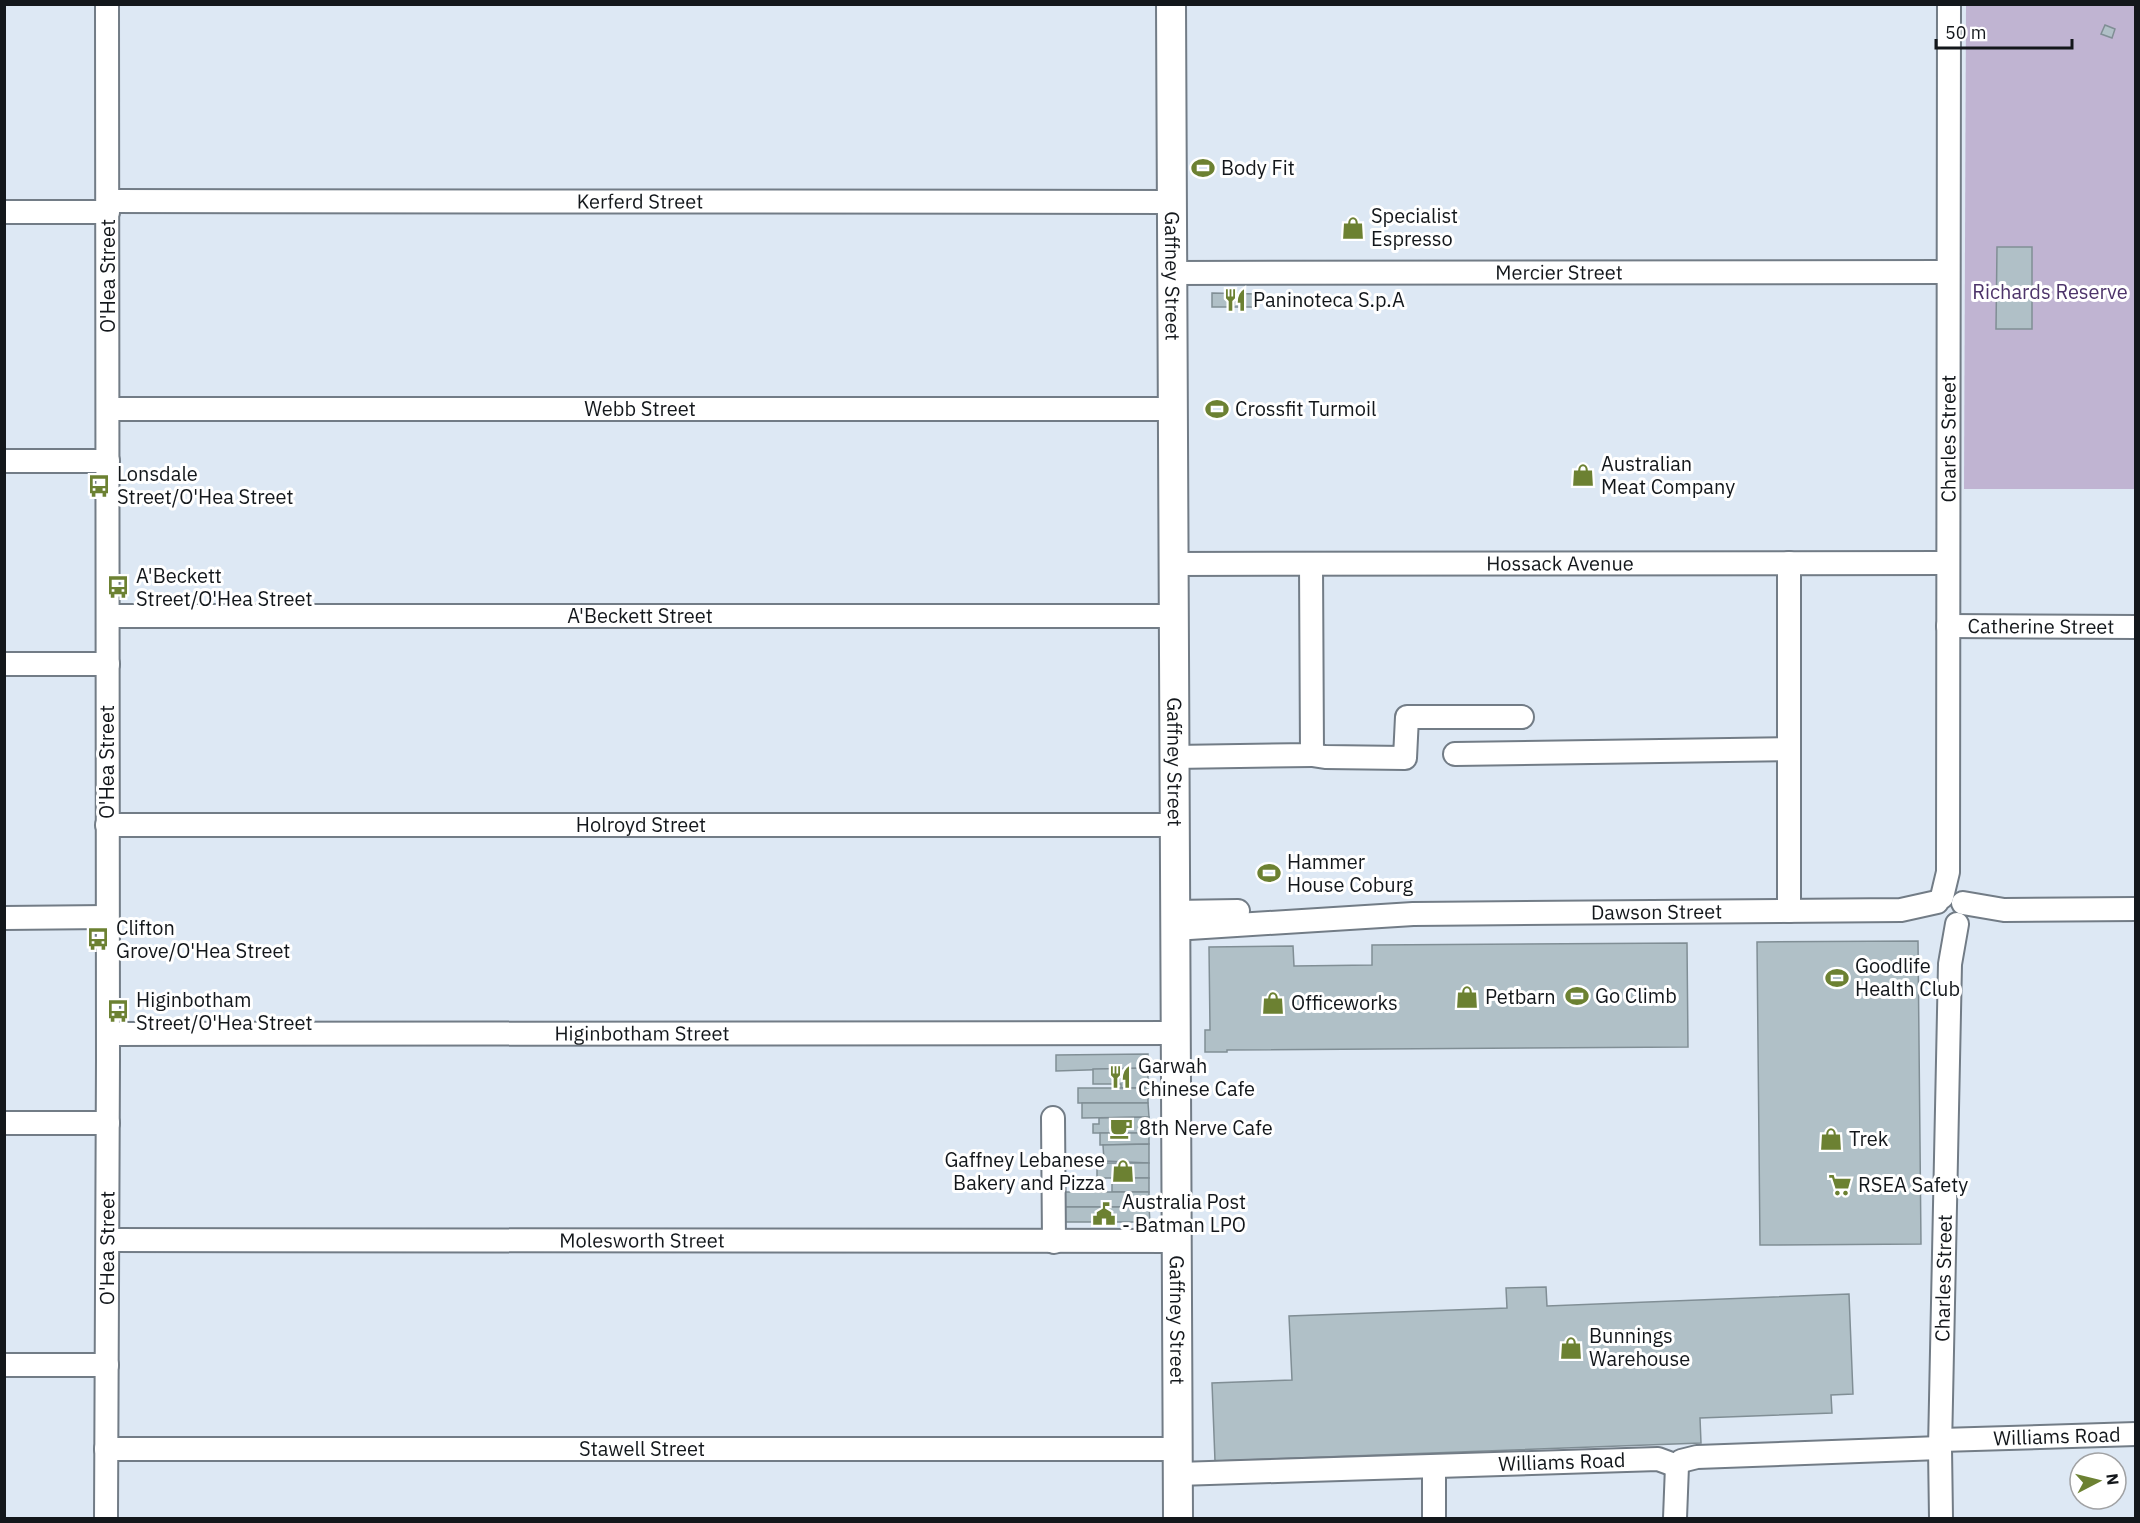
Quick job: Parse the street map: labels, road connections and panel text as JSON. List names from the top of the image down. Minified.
{"streets":{"main road":["Gaffney Street"],"street":["Kerferd Street","Mercier Street","O'Hea Street","Webb Street","Charles Street","Hossack Avenue","A'Beckett Street","Catherine Street","Holroyd Street","Dawson Street","Higinbotham Street","Molesworth Street","Williams Road","Stawell Street"]},"crossings":[["Kerferd Street","O'Hea Street"],["Kerferd Street","Gaffney Street"],["Mercier Street","Gaffney Street"],["Mercier Street","Charles Street"],["O'Hea Street","Webb Street"],["O'Hea Street","A'Beckett Street"],["O'Hea Street","Holroyd Street"],["O'Hea Street","Higinbotham Street"],["O'Hea Street","Molesworth Street"],["O'Hea Street","Stawell Street"],["Gaffney Street","Webb Street"],["Gaffney Street","Hossack Avenue"],["Gaffney Street","A'Beckett Street"],["Gaffney Street","Holroyd Street"],["Gaffney Street","Dawson Street"],["Gaffney Street","Higinbotham Street"],["Gaffney Street","Molesworth Street"],["Gaffney Street","Williams Road"],["Gaffney Street","Stawell Street"],["Charles Street","Hossack Avenue"],["Charles Street","Catherine Street"],["Charles Street","Dawson Street"],["Charles Street","Williams Road"],["Williams Road","Stawell Street"]],"parks":["Richards Reserve"],"places":{"sports":["Body Fit","Crossfit Turmoil","Hammer House Coburg","Goodlife Health Club","Go Climb"],"shop":["Specialist Espresso","Australian Meat Company","Petbarn","Officeworks","Trek","Gaffney Lebanese Bakery and Pizza","Bunnings Warehouse"],"restaurant":["Paninoteca S.p.A","Garwah Chinese Cafe"],"bus stop":["Lonsdale Street/O'Hea Street","A'Beckett Street/O'Hea Street","Clifton Grove/O'Hea Street","Higinbotham Street/O'Hea Street"],"cafe":["8th Nerve Cafe"],"supermarket":["RSEA Safety"],"public building":["Australia Post - Batman LPO"]},"scale_bar":"50 m","north":"right"}
